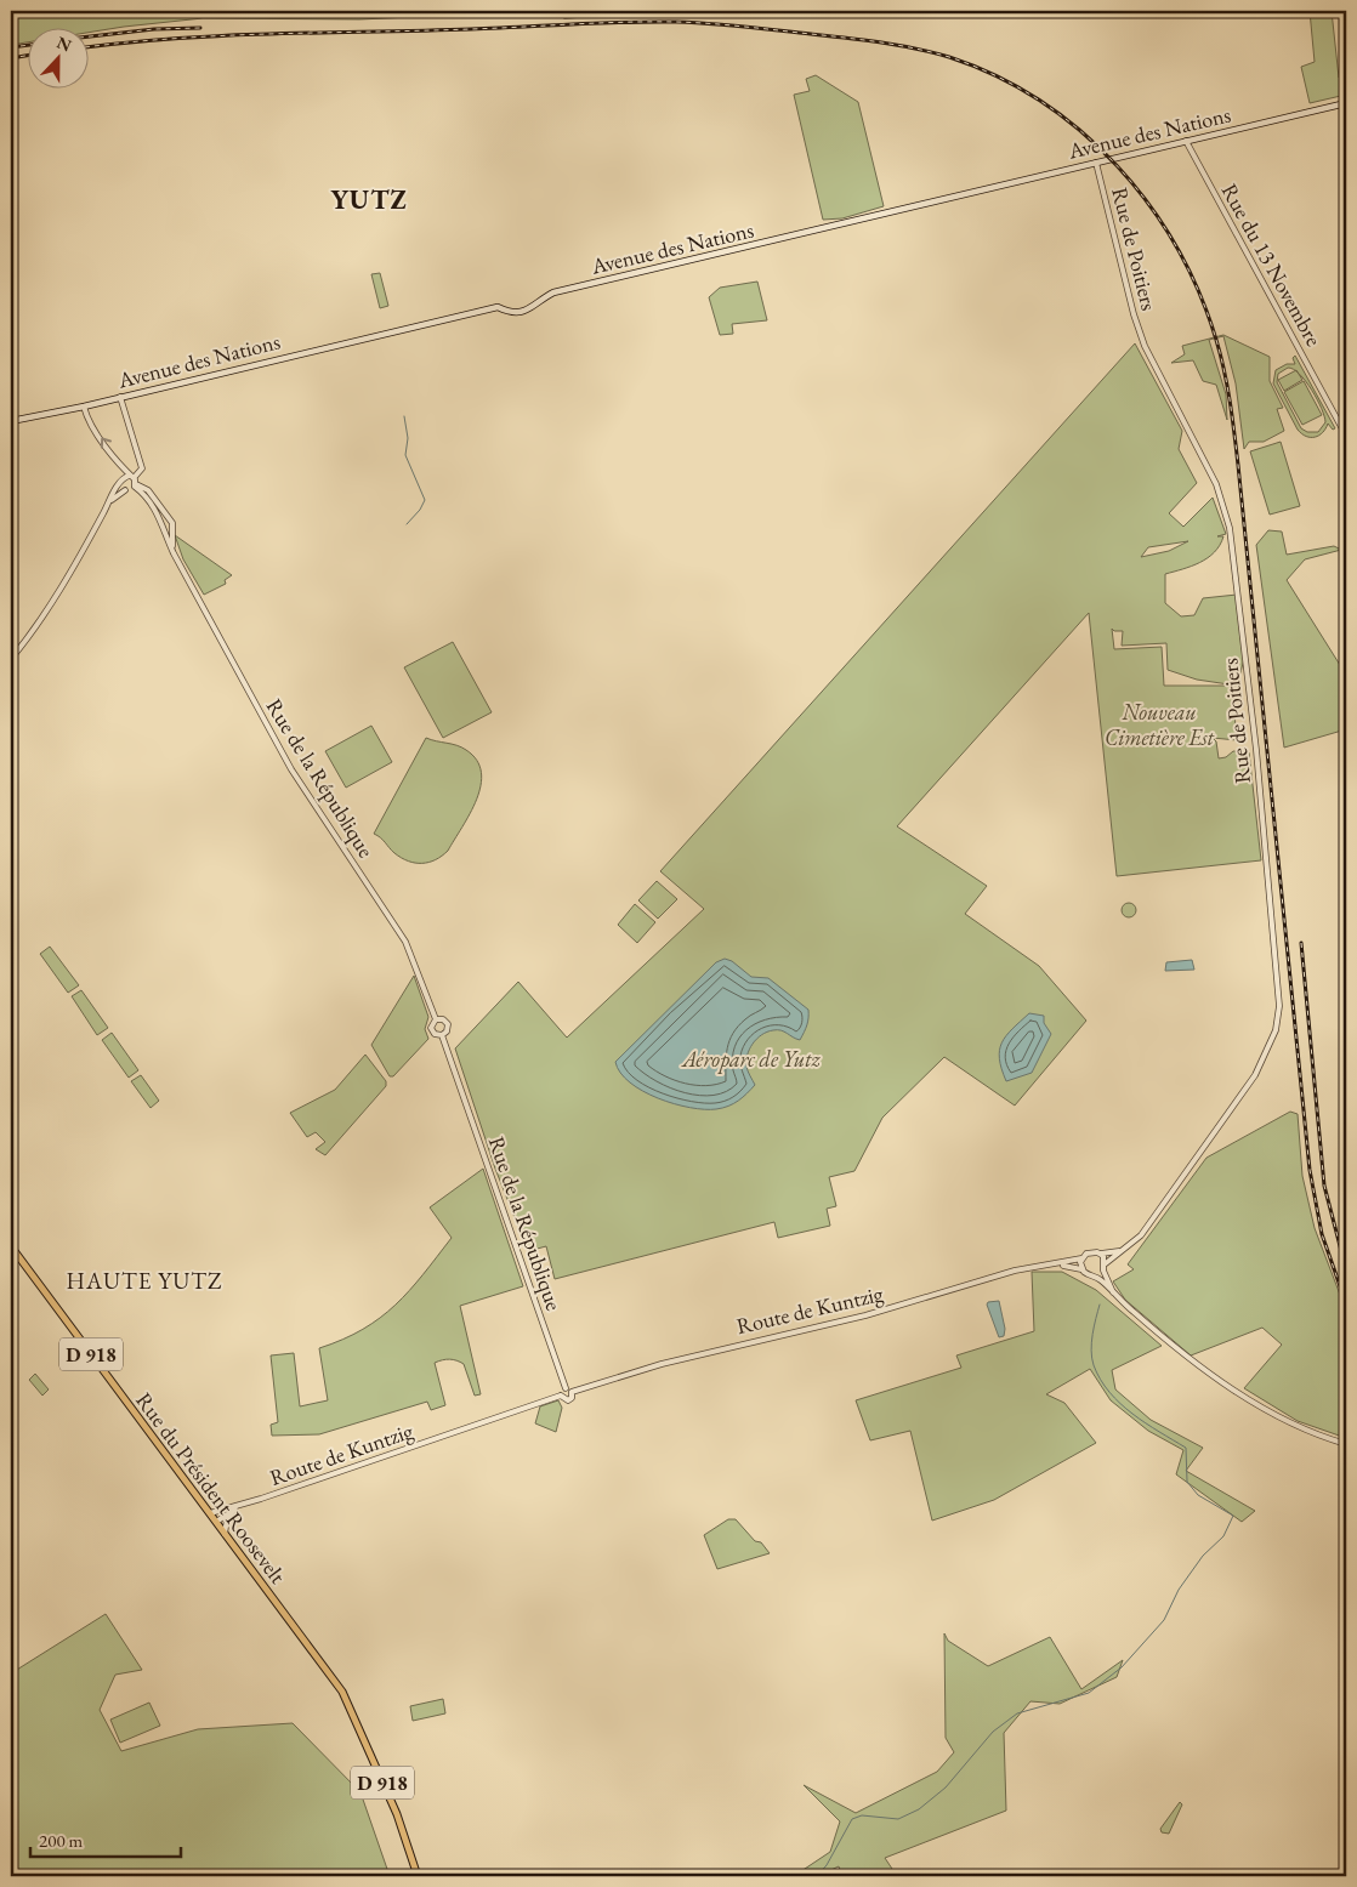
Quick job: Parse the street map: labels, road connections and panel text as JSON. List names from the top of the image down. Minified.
{"streets":{"main road":["Avenue des Nations","D 918","Rue du Président Roosevelt"],"street":["Rue de Poitiers","Rue du 13 Novembre","Rue de la République","Route de Kuntzig"]},"crossings":[["Avenue des Nations","Rue de Poitiers"],["Avenue des Nations","Rue du 13 Novembre"],["Rue de Poitiers","Route de Kuntzig"],["Route de Kuntzig","Rue du Président Roosevelt"]],"districts":["YUTZ","HAUTE YUTZ"],"parks":["Nouveau Cimetière Est","Aéroparc de Yutz"],"scale_bar":"200 m","north":"top"}
